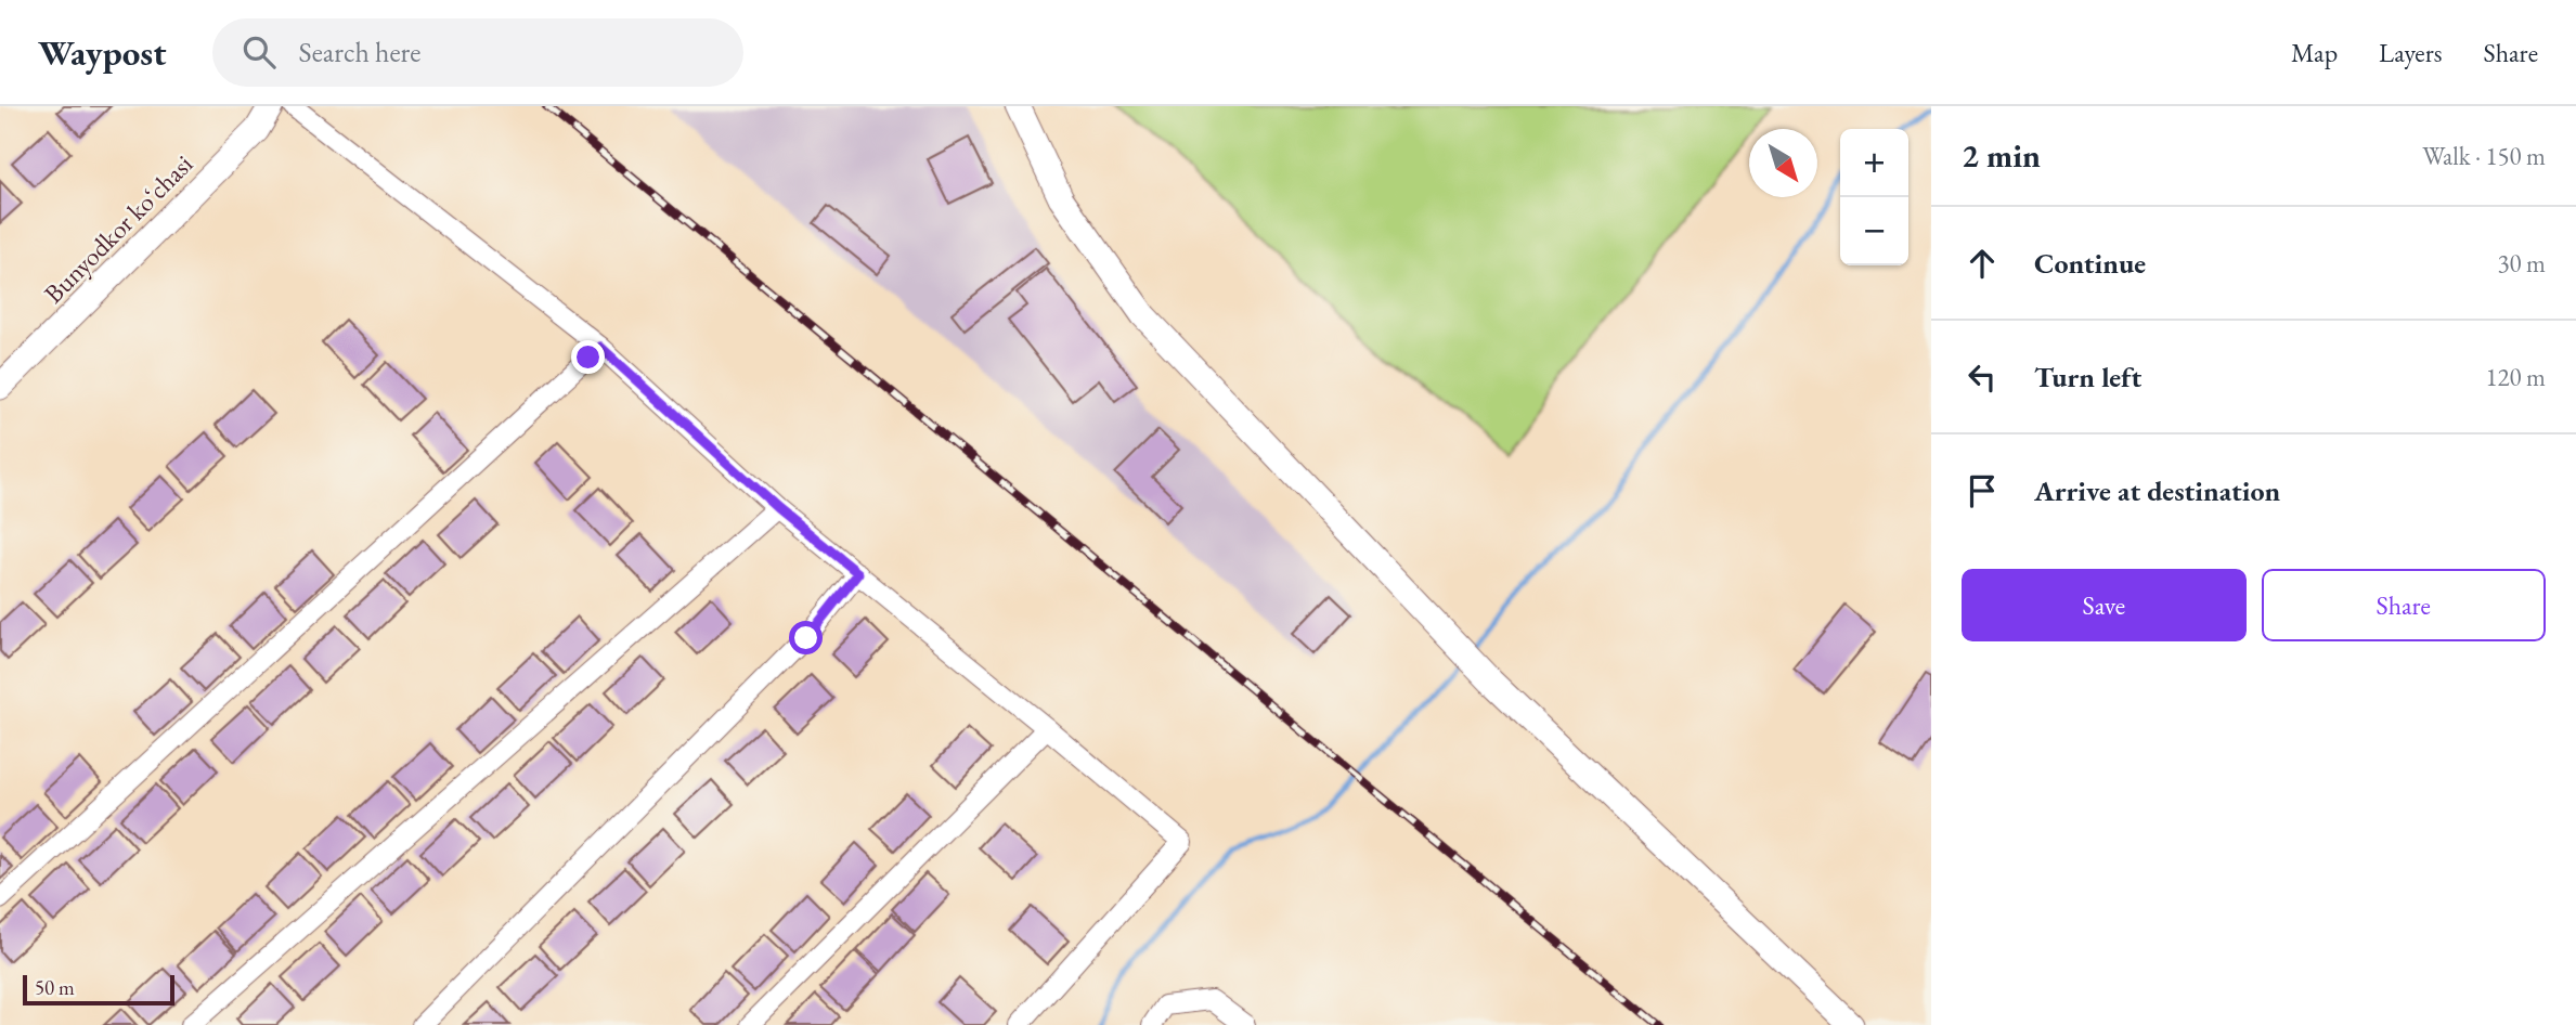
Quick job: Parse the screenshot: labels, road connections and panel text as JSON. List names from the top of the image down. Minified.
{"streets":{"main road":["Bunyodkor koʻchasi"]},"scale_bar":"50 m","north":"bottom right","page":{"header":"Waypost","search":"Search here","nav":["Map","Layers","Share"],"heading":["2 min","Walk · 150 m"],"map_buttons":["+","−"],"list":[["Continue","30 m"],["Turn left","120 m"],"Arrive at destination"],"buttons":["Save","Share"],"scale":"50 m"}}
